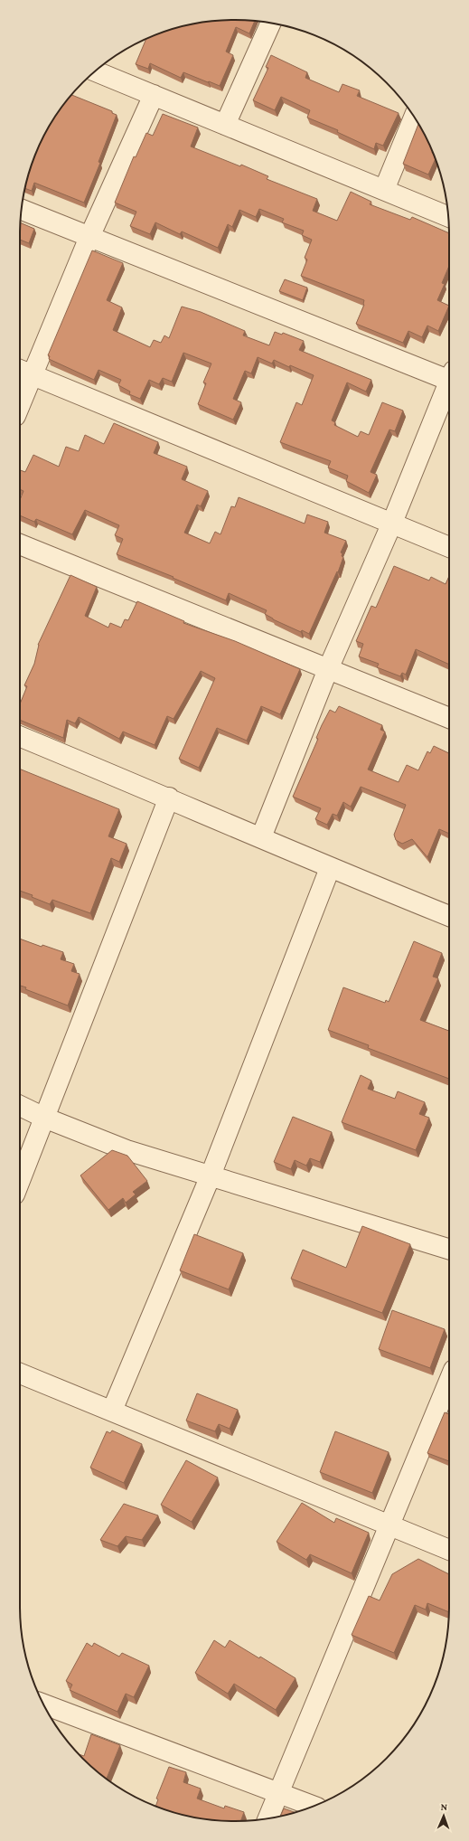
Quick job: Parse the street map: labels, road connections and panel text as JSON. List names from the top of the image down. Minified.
{"north":"top"}
